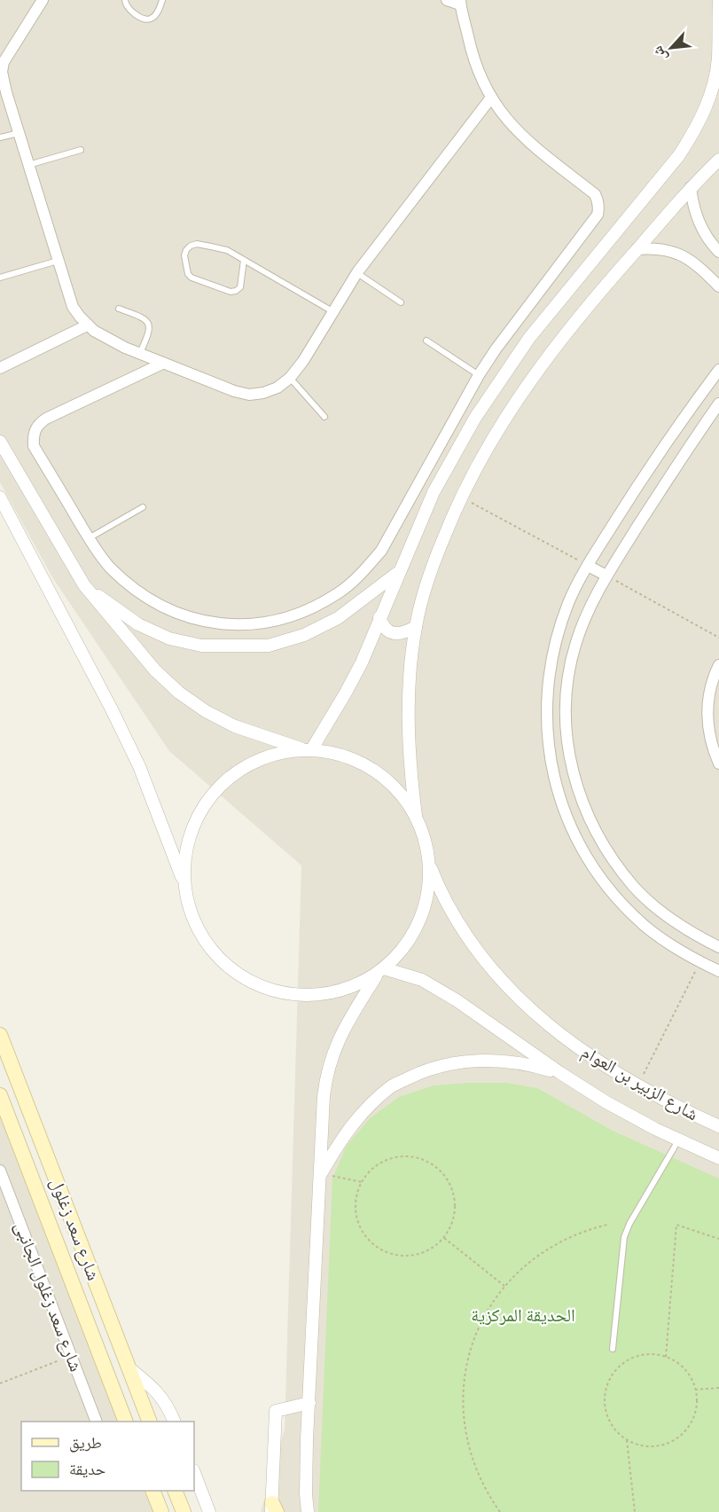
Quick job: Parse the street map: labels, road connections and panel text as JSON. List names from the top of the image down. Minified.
{"streets":{"main road":["شارع سعد زغلول"],"street":["شارع الزبير بن العوام","شارع سعد زغلول الجانبى"]},"parks":["الحديقة المركزية"],"legend":["طريق","حديقة"],"north":"bottom left"}
